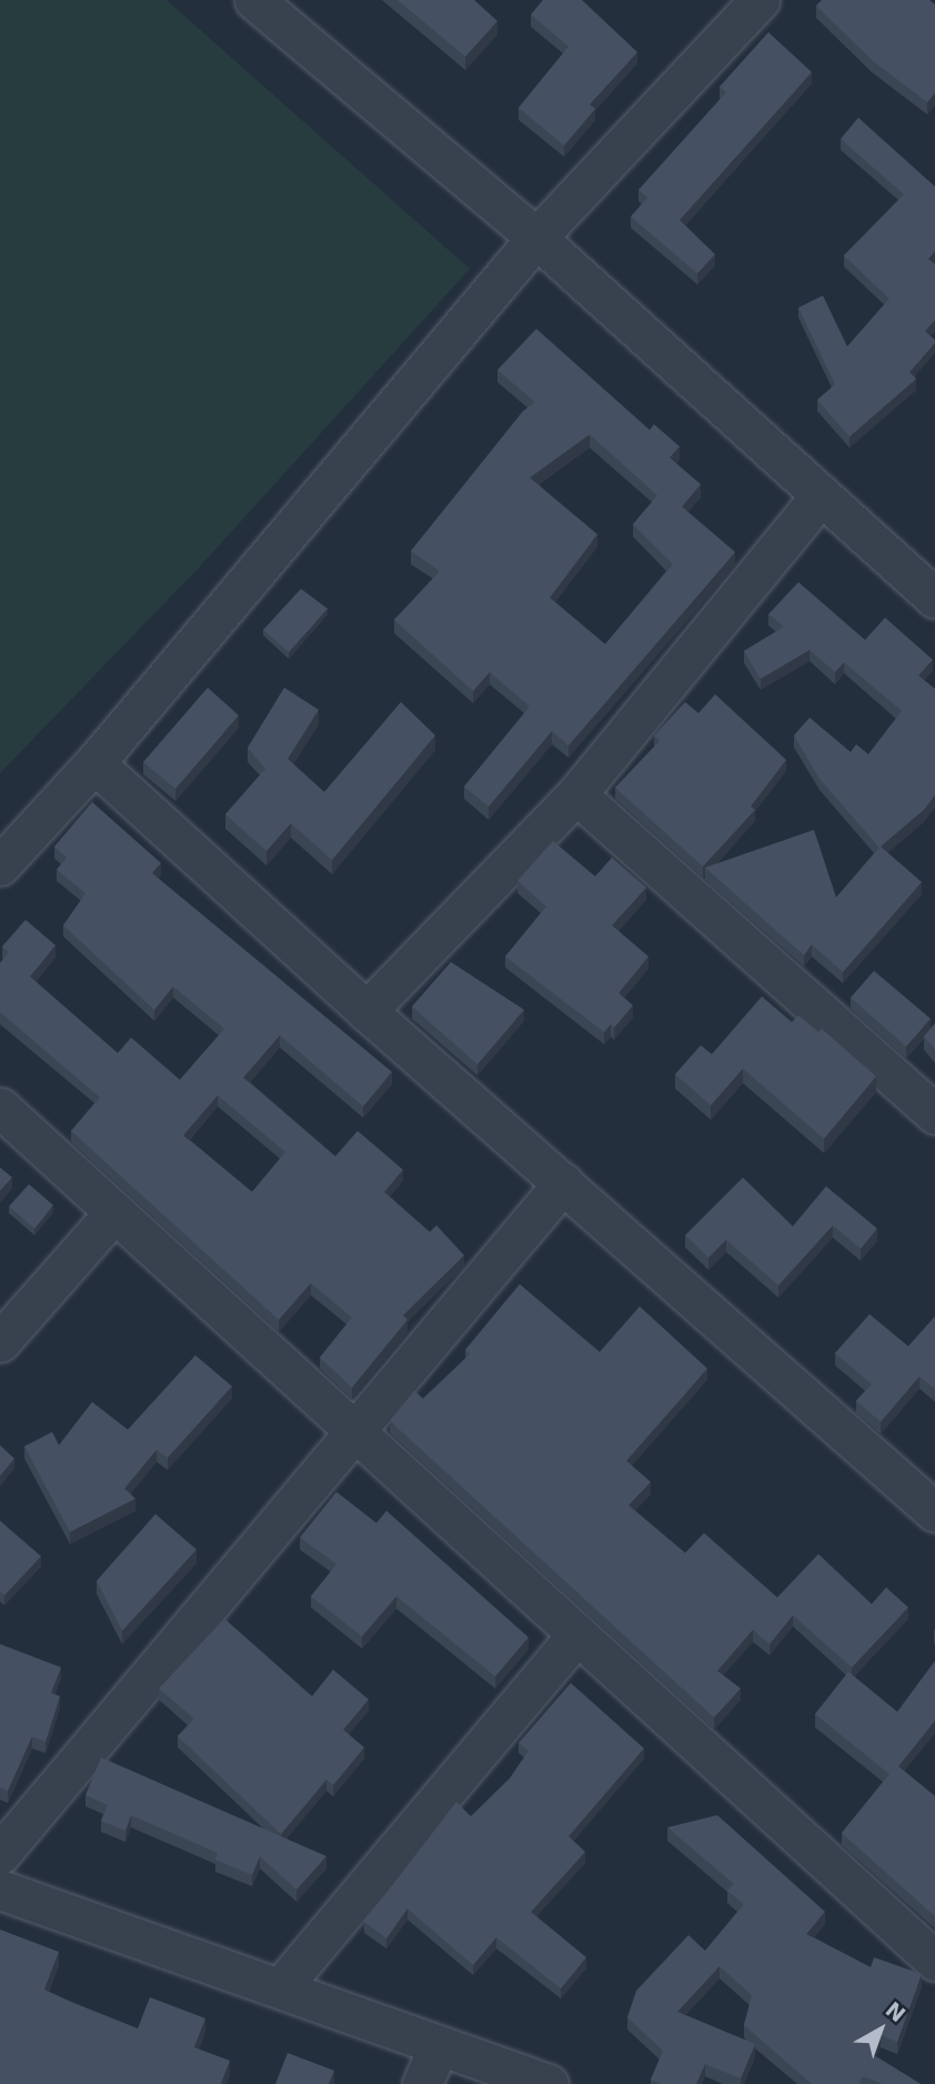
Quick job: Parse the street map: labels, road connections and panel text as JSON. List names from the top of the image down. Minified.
{"north":"top right"}
